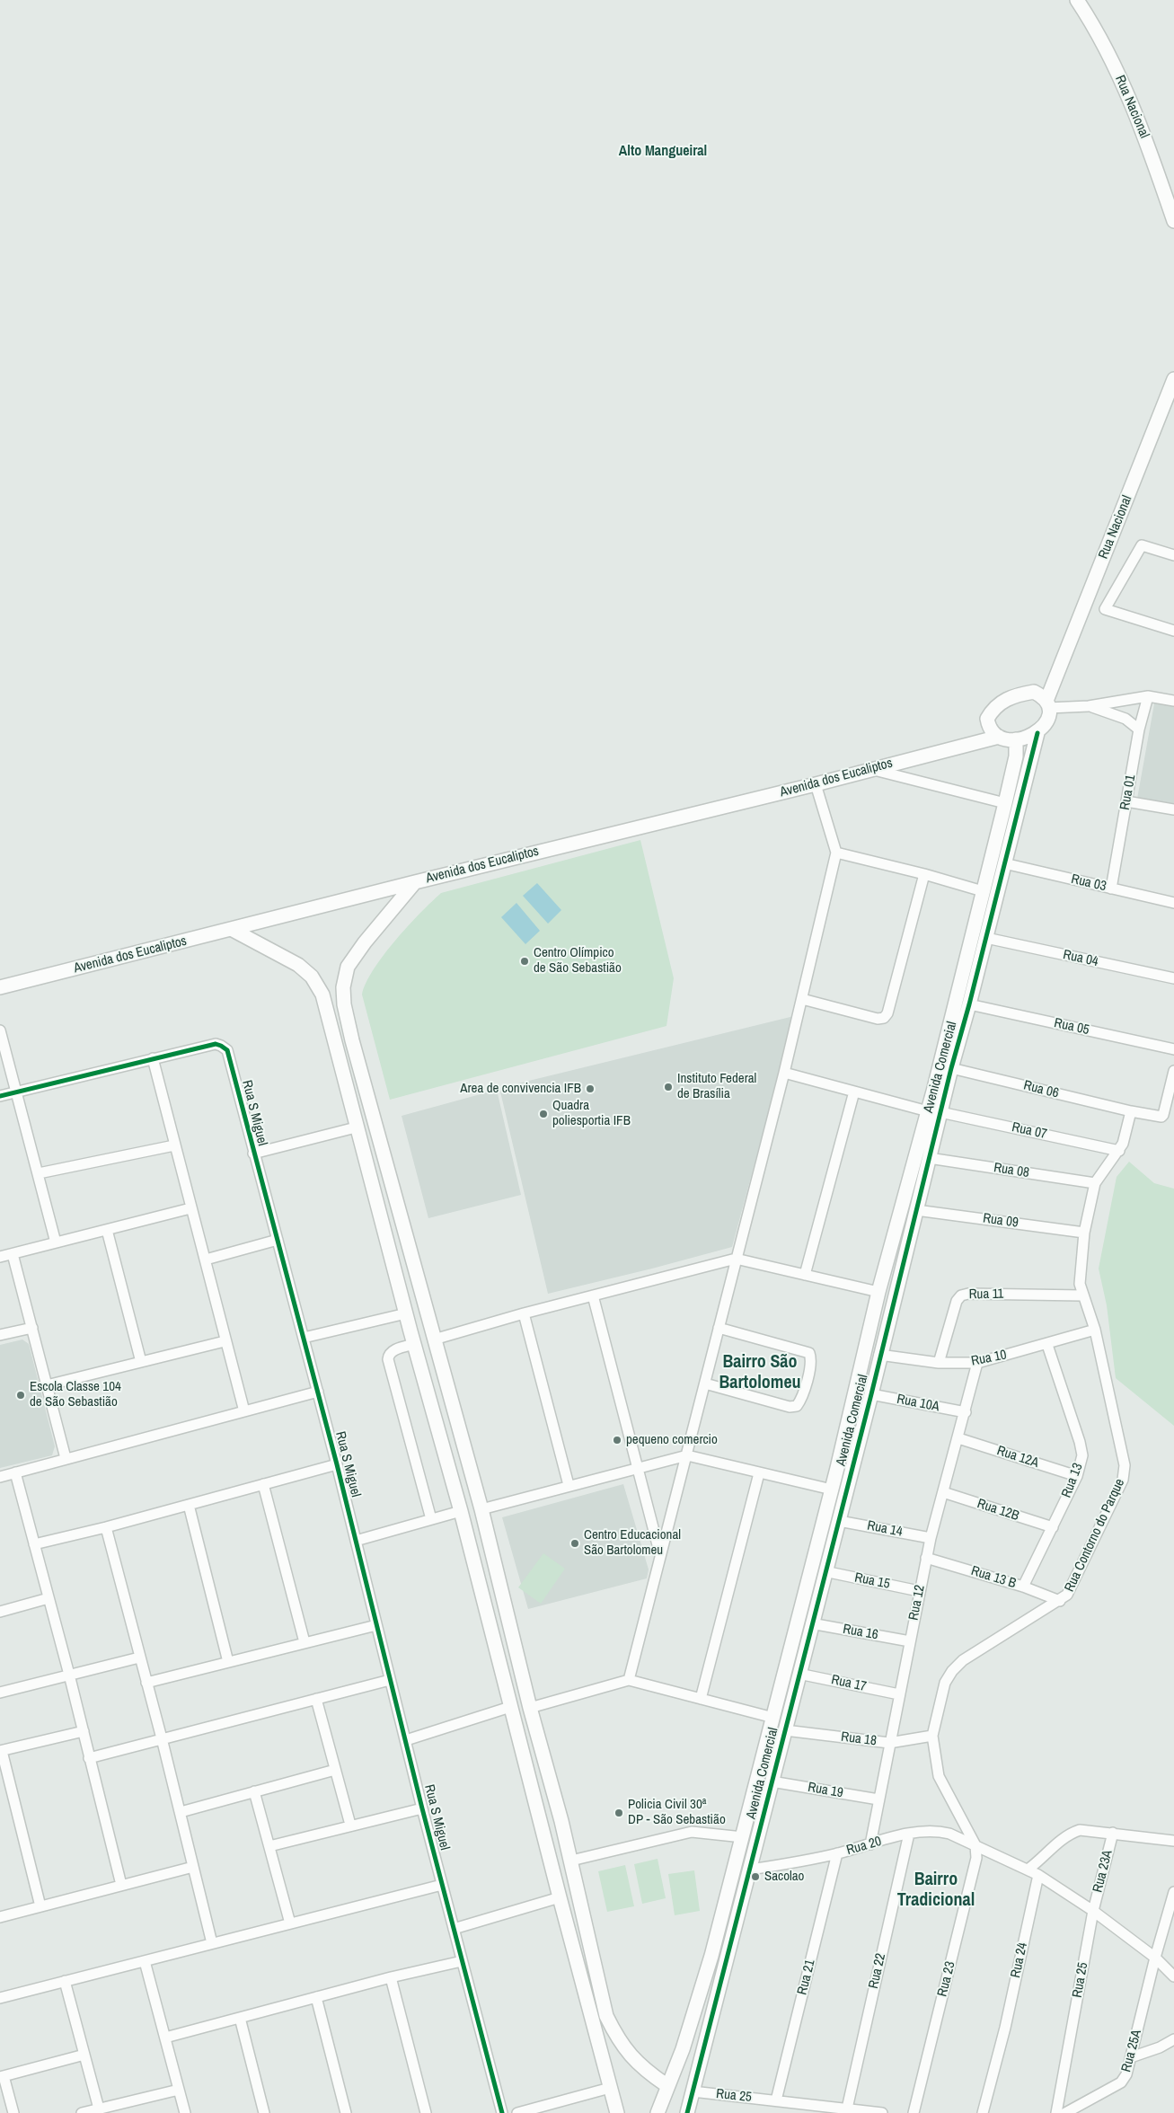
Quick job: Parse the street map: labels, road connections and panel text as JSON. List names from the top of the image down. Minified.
{"streets":{"street":["Rua Nacional","Avenida dos Eucaliptos","Rua 01","Rua 03","Rua 04","Rua 05","Avenida Comercial","Rua 06","Rua S Miguel","Rua 07","Rua 08","Rua 09","Rua 11","Rua 10","Rua 10A","Rua 12A","Rua 13","Rua 12B","Rua 14","Rua Contorno do Parque","Rua 13 B","Rua 15","Rua 12","Rua 16","Rua 17","Rua 18","Rua 19","Rua 20","Rua 23A","Rua 24","Rua 22","Rua 21","Rua 23","Rua 25","Rua 25A"]},"crossings":[["Rua Nacional","Avenida dos Eucaliptos"],["Rua Nacional","Avenida Comercial"],["Avenida dos Eucaliptos","Avenida Comercial"],["Rua 01","Rua 03"],["Rua 03","Avenida Comercial"],["Rua 04","Avenida Comercial"],["Rua 05","Avenida Comercial"],["Avenida Comercial","Rua 06"],["Avenida Comercial","Rua 07"],["Avenida Comercial","Rua 08"],["Avenida Comercial","Rua 09"],["Avenida Comercial","Rua 10"],["Avenida Comercial","Rua 10A"],["Avenida Comercial","Rua 14"],["Avenida Comercial","Rua 15"],["Avenida Comercial","Rua 16"],["Avenida Comercial","Rua 17"],["Avenida Comercial","Rua 18"],["Avenida Comercial","Rua 19"],["Avenida Comercial","Rua 20"],["Avenida Comercial","Rua 25"],["Rua 06","Rua Contorno do Parque"],["Rua 07","Rua Contorno do Parque"],["Rua 08","Rua Contorno do Parque"],["Rua 09","Rua Contorno do Parque"],["Rua 11","Rua 10"],["Rua 11","Rua Contorno do Parque"],["Rua 10","Rua 13"],["Rua 10","Rua Contorno do Parque"],["Rua 10","Rua 12"],["Rua 10A","Rua 12"],["Rua 12A","Rua 13"],["Rua 12A","Rua 12"],["Rua 13","Rua 12B"],["Rua 13","Rua 13 B"],["Rua 12B","Rua 12"],["Rua 14","Rua 12"],["Rua Contorno do Parque","Rua 13 B"],["Rua Contorno do Parque","Rua 18"],["Rua Contorno do Parque","Rua 20"],["Rua Contorno do Parque","Rua 23"],["Rua 13 B","Rua 12"],["Rua 15","Rua 12"],["Rua 12","Rua 16"],["Rua 12","Rua 17"],["Rua 12","Rua 18"],["Rua 12","Rua 19"],["Rua 12","Rua 20"],["Rua 20","Rua 22"],["Rua 20","Rua 21"],["Rua 20","Rua 23"],["Rua 23A","Rua 25"],["Rua 22","Rua 25"],["Rua 21","Rua 25"]],"districts":["Alto Mangueiral","Bairro São Bartolomeu","Bairro Tradicional"],"places":["Centro Olímpico de São Sebastião","Instituto Federal de Brasília","Area de convivencia IFB","Quadra poliesportia IFB","Escola Classe 104 de São Sebastião","pequeno comercio","Centro Educacional São Bartolomeu","Policia Civil 30ª DP - São Sebastião","Sacolao"]}
